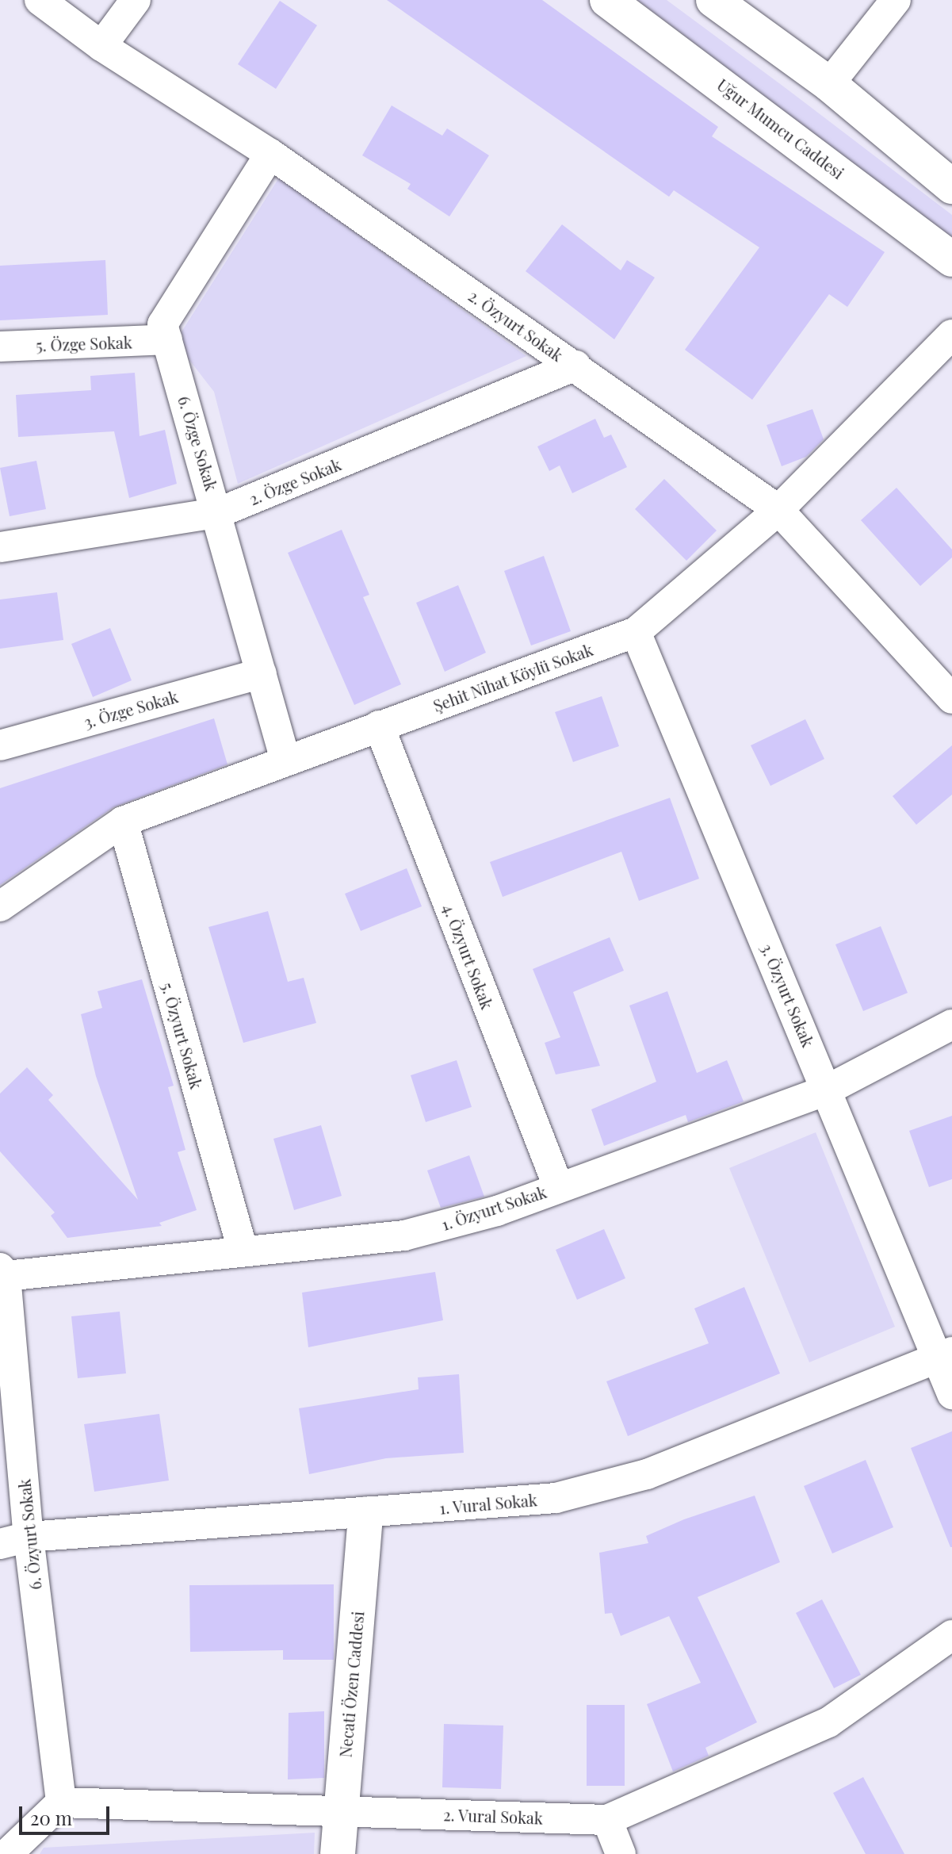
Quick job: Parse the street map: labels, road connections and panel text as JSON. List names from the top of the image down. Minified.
{"streets":{"street":["Uğur Mumcu Caddesi","2. Özyurt Sokak","5. Özge Sokak","6. Özge Sokak","2. Özge Sokak","Şehit Nihat Köylü Sokak","3. Özge Sokak","4. Özyurt Sokak","3. Özyurt Sokak","5. Özyurt Sokak","1. Özyurt Sokak","1. Vural Sokak","6. Özyurt Sokak","Necati Özen Caddesi","2. Vural Sokak"]},"crossings":[["2. Özyurt Sokak","6. Özge Sokak"],["2. Özyurt Sokak","2. Özge Sokak"],["2. Özyurt Sokak","Şehit Nihat Köylü Sokak"],["5. Özge Sokak","6. Özge Sokak"],["6. Özge Sokak","2. Özge Sokak"],["6. Özge Sokak","Şehit Nihat Köylü Sokak"],["6. Özge Sokak","3. Özge Sokak"],["Şehit Nihat Köylü Sokak","4. Özyurt Sokak"],["Şehit Nihat Köylü Sokak","3. Özyurt Sokak"],["Şehit Nihat Köylü Sokak","5. Özyurt Sokak"],["4. Özyurt Sokak","1. Özyurt Sokak"],["3. Özyurt Sokak","1. Özyurt Sokak"],["3. Özyurt Sokak","1. Vural Sokak"],["5. Özyurt Sokak","1. Özyurt Sokak"],["1. Özyurt Sokak","6. Özyurt Sokak"],["1. Vural Sokak","6. Özyurt Sokak"],["1. Vural Sokak","Necati Özen Caddesi"],["6. Özyurt Sokak","2. Vural Sokak"],["Necati Özen Caddesi","2. Vural Sokak"]],"scale_bar":"20 m"}
